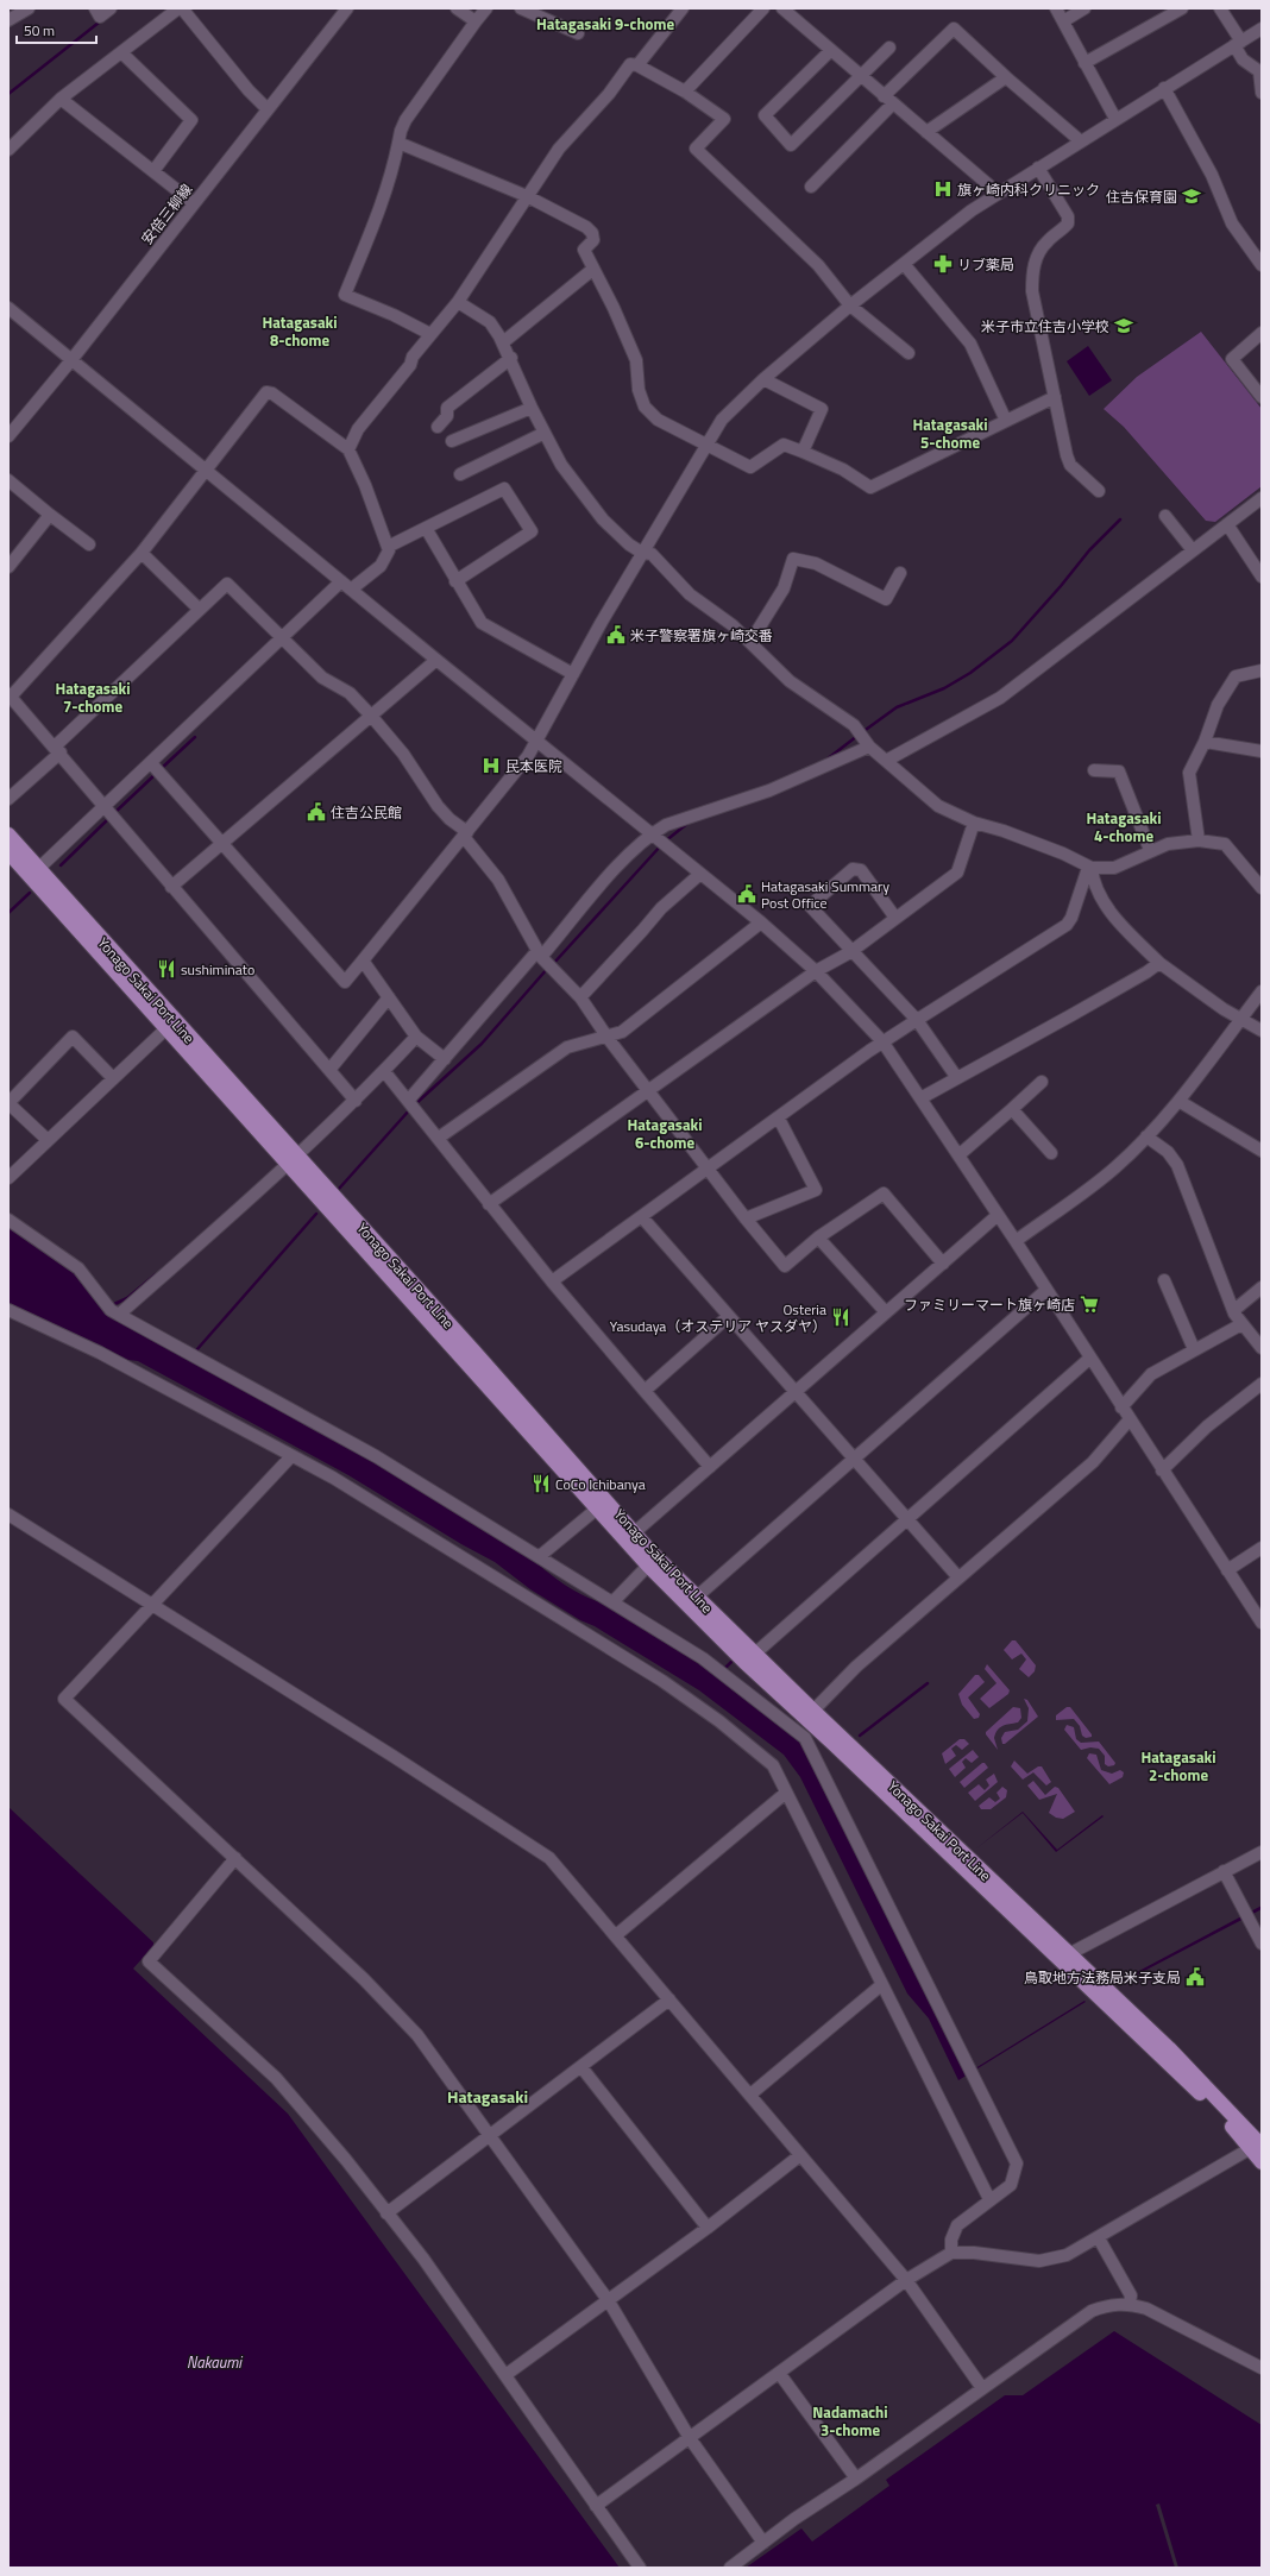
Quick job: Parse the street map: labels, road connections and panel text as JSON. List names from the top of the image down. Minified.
{"streets":{"main road":["Yonago Sakai Port Line"],"street":["安倍三柳線"]},"districts":["Hatagasaki 9-chome","Hatagasaki 8-chome","Hatagasaki 5-chome","Hatagasaki 7-chome","Hatagasaki 4-chome","Hatagasaki 6-chome","Hatagasaki 2-chome","Hatagasaki","Nadamachi 3-chome"],"water":["Nakaumi"],"places":{"hospital":["旗ヶ崎内科クリニック","民本医院"],"school or university":["住吉保育園","米子市立住吉小学校"],"pharmacy":["リブ薬局"],"public building":["米子警察署旗ヶ崎交番","住吉公民館","Hatagasaki Summary Post Office","鳥取地方法務局米子支局"],"restaurant":["sushiminato","Osteria Yasudaya（オステリア ヤスダヤ）","CoCo Ichibanya"],"supermarket":["ファミリーマート旗ヶ崎店"]},"scale_bar":"50 m"}
